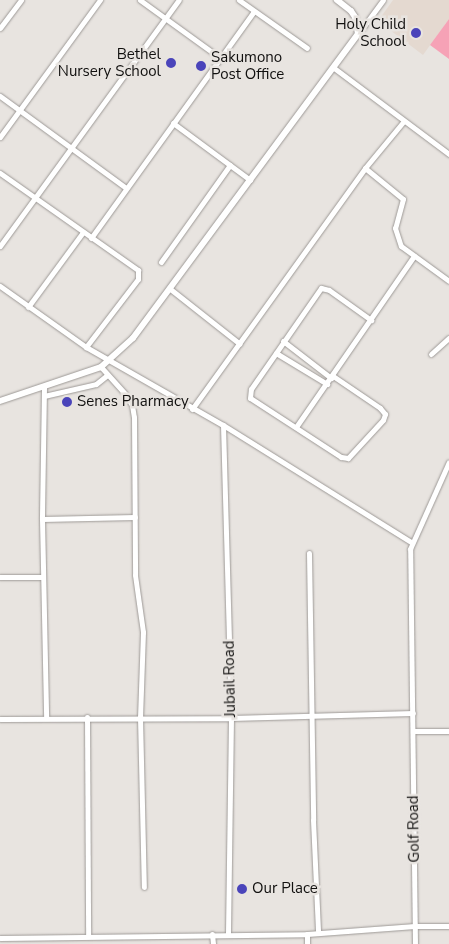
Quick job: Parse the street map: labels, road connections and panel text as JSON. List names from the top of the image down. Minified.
{"streets":{"street":["Jubail Road","Golf Road"]},"places":["Holy Child School","Bethel Nursery School","Sakumono Post Office","Senes Pharmacy","Our Place"]}
